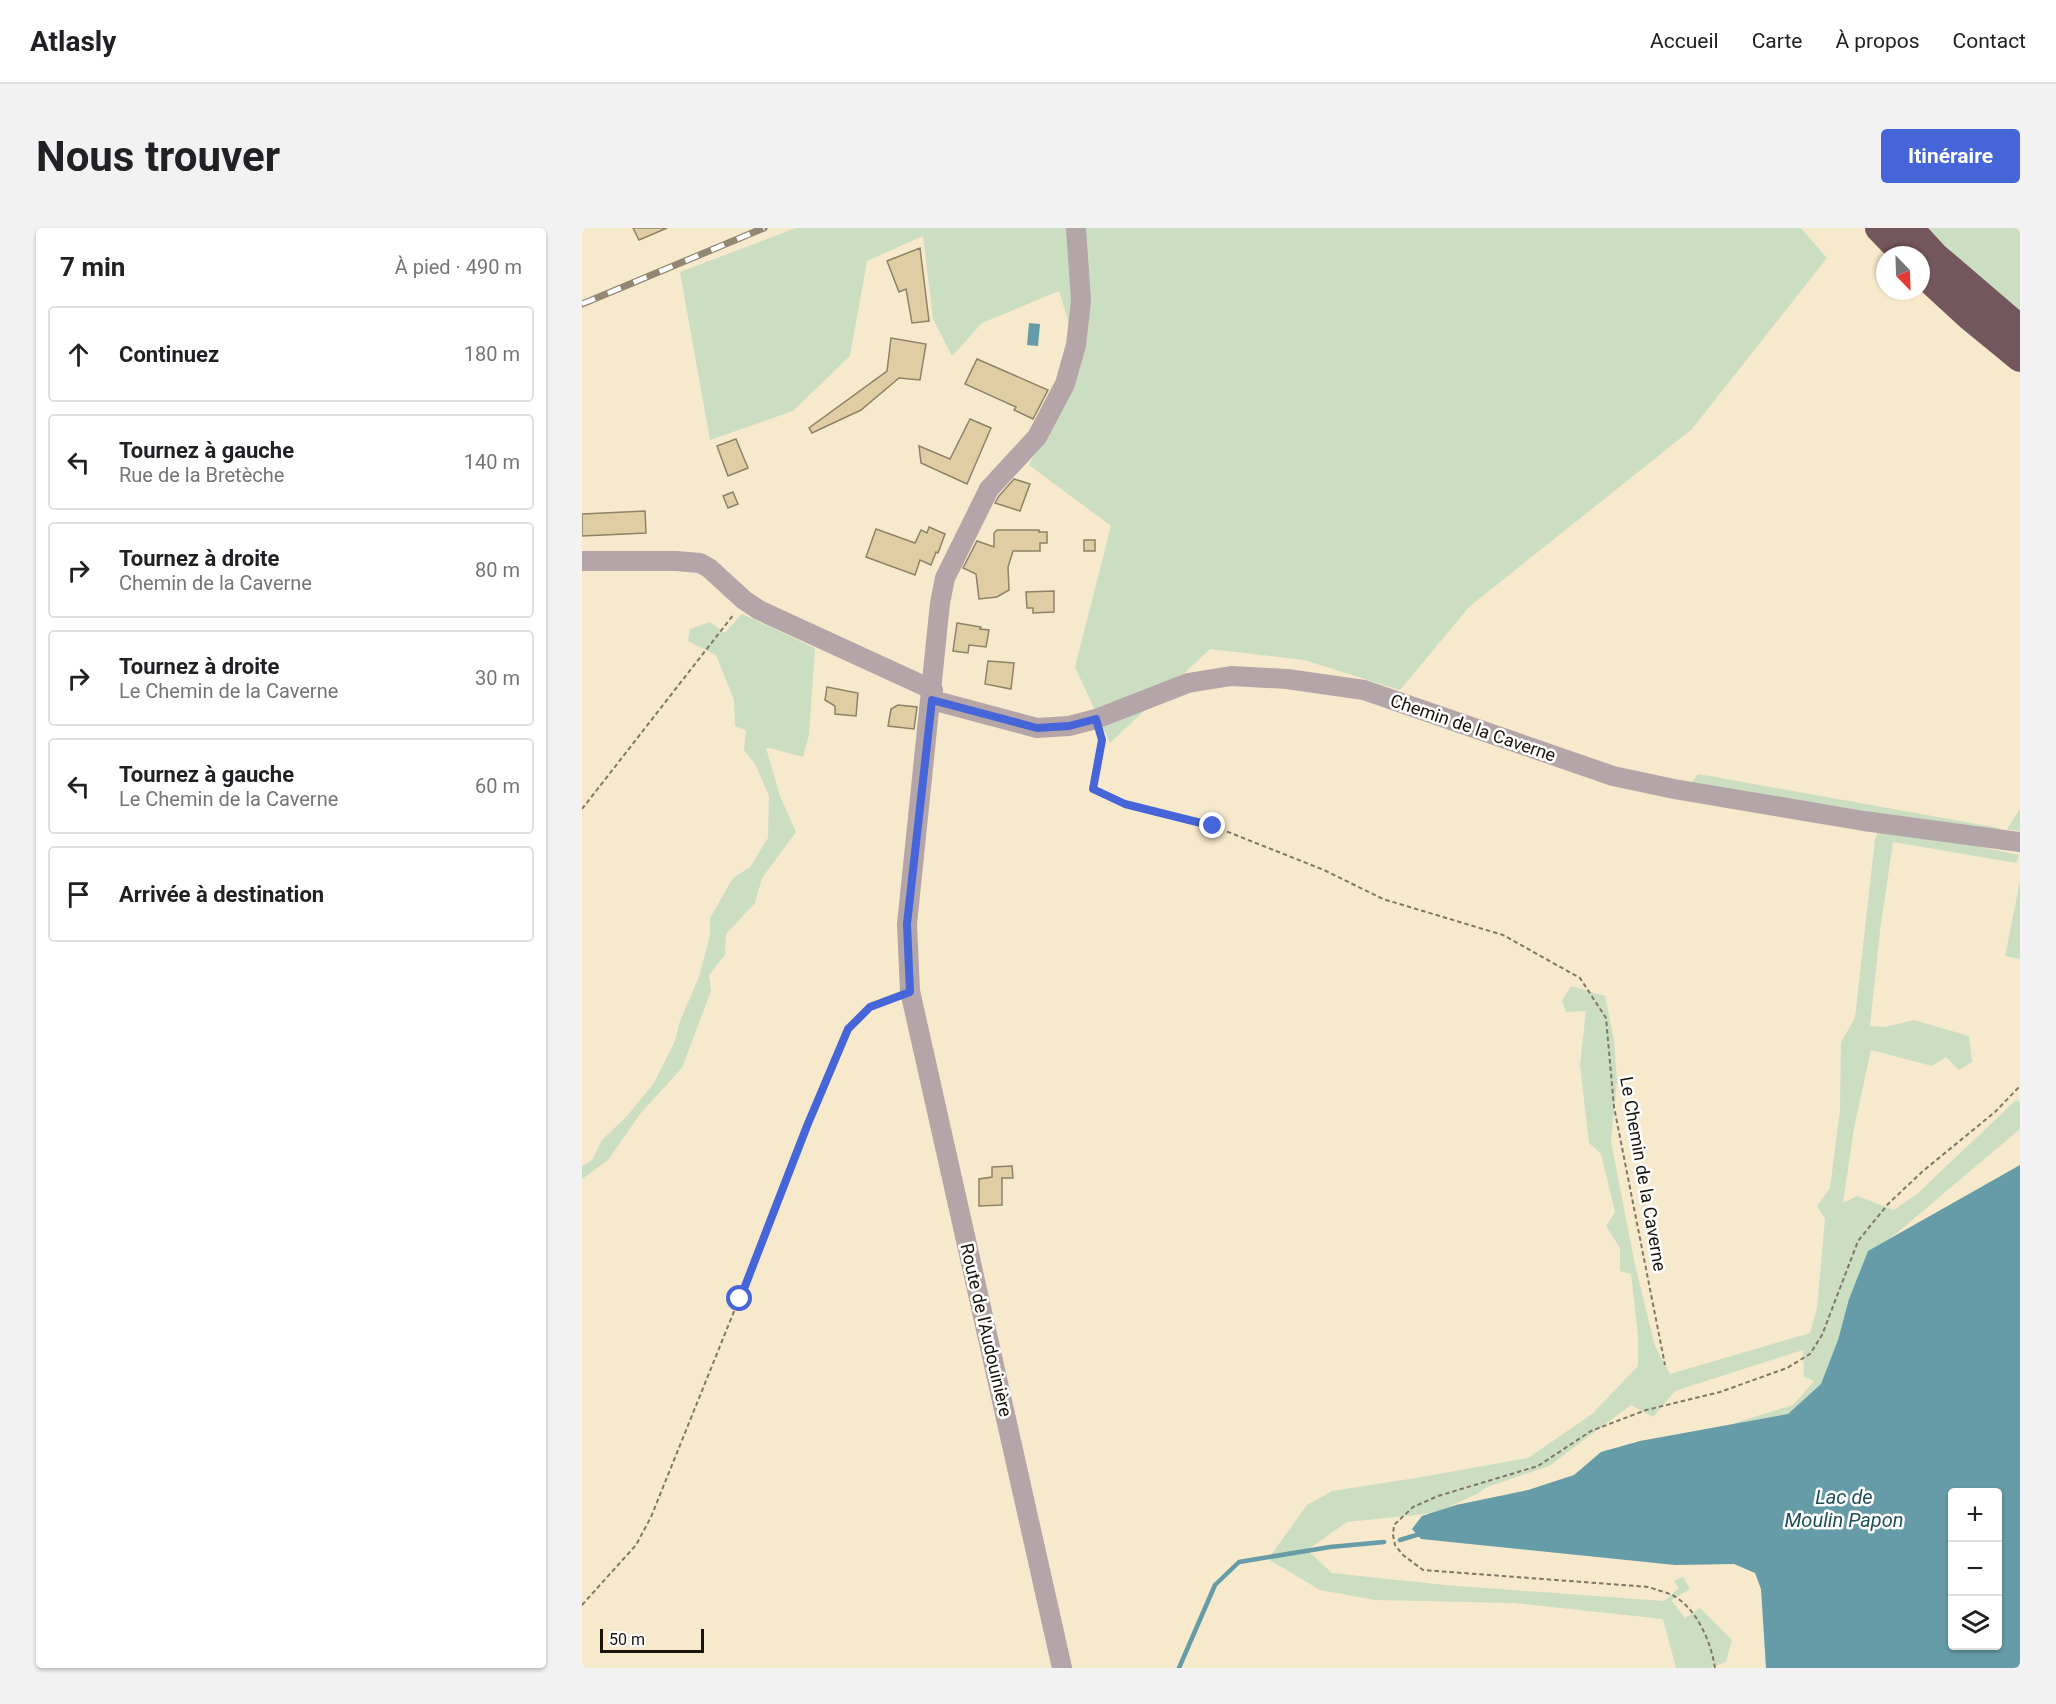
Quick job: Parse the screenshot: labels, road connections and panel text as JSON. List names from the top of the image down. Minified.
{"streets":{"street":["Chemin de la Caverne","Route de l'Audouinière"],"path":["Le Chemin de la Caverne"]},"crossings":[["Chemin de la Caverne","Le Chemin de la Caverne"],["Chemin de la Caverne","Route de l'Audouinière"]],"water":["Lac de Moulin Papon"],"scale_bar":"50 m","north":"bottom right","page":{"header":"Atlasly","nav":["Accueil","Carte","À propos","Contact"],"buttons":"Itinéraire","title":"Nous trouver","heading":["7 min","À pied · 490 m"],"list":[["Continuez","180 m"],["Tournez à gauche","Rue de la Bretèche","140 m"],["Tournez à droite","Chemin de la Caverne","80 m"],["Tournez à droite","Le Chemin de la Caverne","30 m"],["Tournez à gauche","Le Chemin de la Caverne","60 m"],"Arrivée à destination"],"map_buttons":["+","−"],"scale":"50 m"}}
